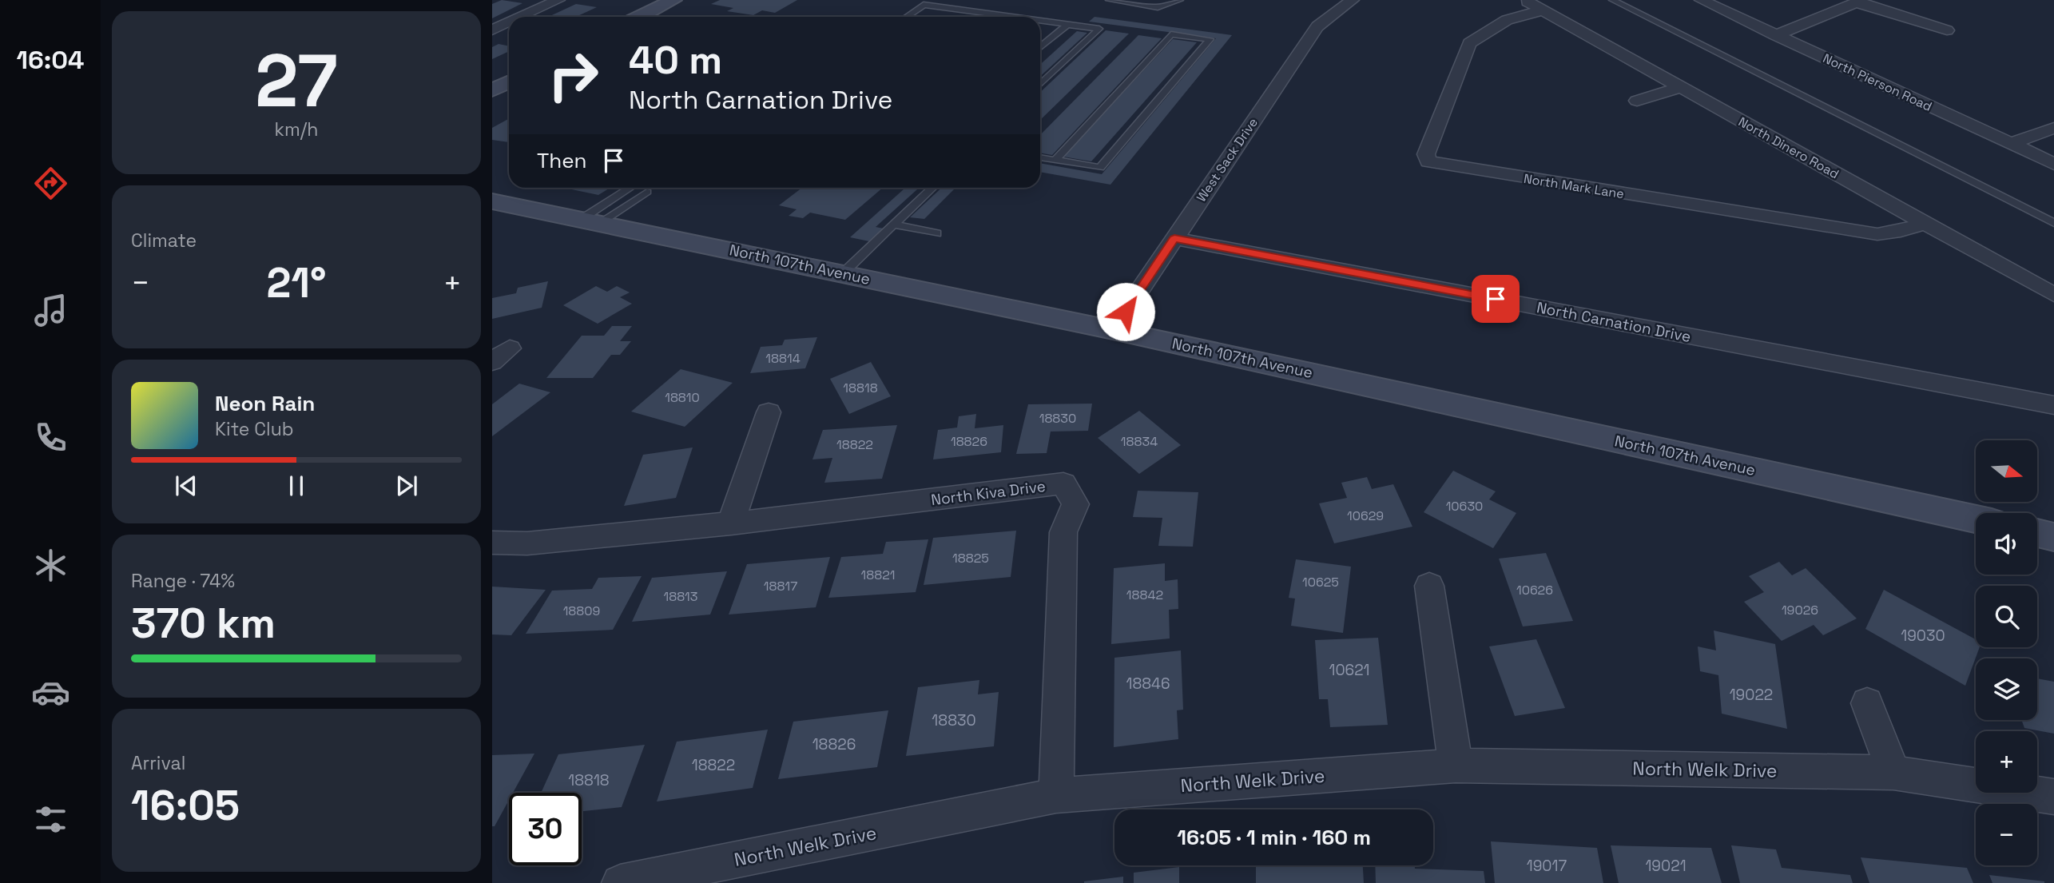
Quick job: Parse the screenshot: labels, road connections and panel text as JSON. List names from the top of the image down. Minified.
{"streets":{"main road":["North 107th Avenue"],"street":["North Pierson Road","North Dinero Road","West Sack Drive","North Mark Lane","North Carnation Drive","North Kiva Drive","North Welk Drive"]},"crossings":[["North Dinero Road","North Mark Lane"],["West Sack Drive","North 107th Avenue"],["West Sack Drive","North Carnation Drive"],["North Kiva Drive","North Welk Drive"]],"house_numbers":["18814","18818","18810","18830","18826","18834","18822","10630","10629","18825","18821","10625","18817","10626","18842","18813","19026","18809","19030","10621","18846","19022","18830","18826","18822","18818","19017","19021"],"north":"right","page":{"tabs":"16:04","tile":[["27","km/h"],"Climate",["Range · 74%","370 km"],["Arrival","16:05"]],"turn":["40 m","North Carnation Drive"],"then":"Then","heat":["−","21°","+"],"song":["Neon Rain","Kite Club"],"map_buttons":["+","−"],"limit":"30","trip":"16:05 · 1 min · 160 m"}}
